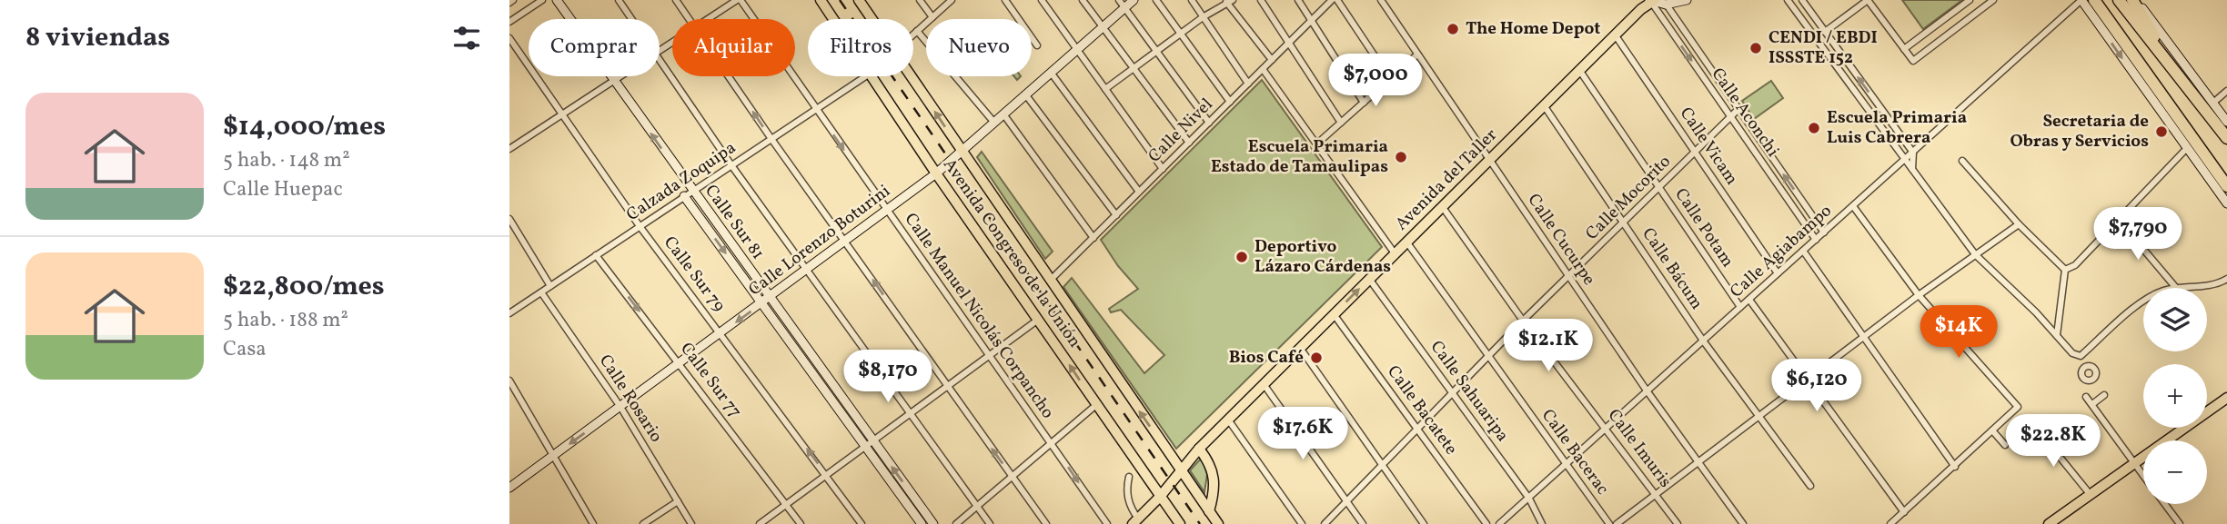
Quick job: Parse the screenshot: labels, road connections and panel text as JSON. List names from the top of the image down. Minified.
{"streets":{"main road":["Avenida del Taller","Calle Sur 81","Calle Lorenzo Boturini","Avenida Congreso de la Unión"],"street":["Calle Aconchi","Calle Nivel","Calle Vicam","Calzada Zoquipa","Calle Mocorito","Calle Potam","Calle Cucurpe","Calle Agiabampo","Calle Bácum","Calle Sur 79","Calle Manuel Nicolás Corpancho","Calle Sur 77","Calle Sahuaripa","Calle Rosario","Calle Bacatete","Calle Imuris","Calle Bacerac"]},"crossings":[["Calle Aconchi","Avenida del Taller"],["Calle Aconchi","Calle Mocorito"],["Calle Aconchi","Calle Agiabampo"],["Calle Nivel","Avenida Congreso de la Unión"],["Calle Vicam","Avenida del Taller"],["Calle Vicam","Calle Mocorito"],["Calle Vicam","Calle Agiabampo"],["Avenida del Taller","Calle Potam"],["Avenida del Taller","Calle Cucurpe"],["Avenida del Taller","Avenida Congreso de la Unión"],["Avenida del Taller","Calle Bácum"],["Avenida del Taller","Calle Sahuaripa"],["Avenida del Taller","Calle Bacatete"],["Avenida del Taller","Calle Imuris"],["Avenida del Taller","Calle Bacerac"],["Calzada Zoquipa","Calle Sur 81"],["Calzada Zoquipa","Calle Sur 79"],["Calzada Zoquipa","Calle Manuel Nicolás Corpancho"],["Calzada Zoquipa","Calle Sur 77"],["Calzada Zoquipa","Calle Rosario"],["Calle Mocorito","Calle Potam"],["Calle Mocorito","Calle Cucurpe"],["Calle Mocorito","Calle Bácum"],["Calle Mocorito","Calle Sahuaripa"],["Calle Mocorito","Calle Bacatete"],["Calle Mocorito","Calle Imuris"],["Calle Mocorito","Calle Bacerac"],["Calle Sur 81","Calle Lorenzo Boturini"],["Calle Potam","Calle Agiabampo"],["Calle Cucurpe","Calle Agiabampo"],["Calle Lorenzo Boturini","Avenida Congreso de la Unión"],["Calle Lorenzo Boturini","Calle Sur 79"],["Calle Lorenzo Boturini","Calle Manuel Nicolás Corpancho"],["Calle Lorenzo Boturini","Calle Sur 77"],["Calle Lorenzo Boturini","Calle Rosario"],["Calle Agiabampo","Calle Bácum"],["Calle Agiabampo","Calle Sahuaripa"],["Calle Agiabampo","Calle Imuris"],["Calle Agiabampo","Calle Bacerac"]],"one_way":["Calle Sur 77"],"places":["The Home Depot","CENDI / EBDI ISSSTE 152","Escuela Primaria Luis Cabrera","Secretaria de Obras y Servicios","Escuela Primaria Estado de Tamaulipas","Deportivo Lázaro Cárdenas","Bios Café"],"page":{"heading":"8 viviendas","chip":["Comprar","Alquilar","Filtros","Nuevo"],"price":["$7,000","$7,790","$14K","$12.1K","$8,170","$6,120","$17.6K","$22.8K"],"list":[{"name":"$14,000/mes","note":"5 hab. · 148 m² · Calle Huepac"},{"name":"$22,800/mes","note":"5 hab. · 188 m² · Casa"}],"map_buttons":["+","−"]}}
